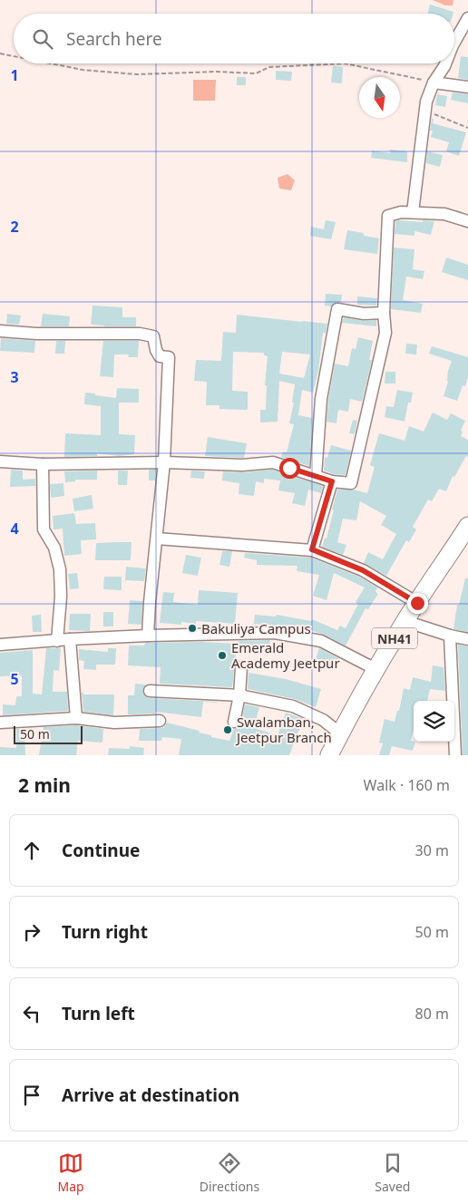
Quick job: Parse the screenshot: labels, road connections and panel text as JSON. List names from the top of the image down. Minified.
{"streets":{"highway":["NH41"]},"places":["Bakuliya Campus","Emerald Academy Jeetpur","Swalamban, Jeetpur Branch"],"scale_bar":"50 m","north":"bottom","page":{"search":"Search here","scale":"50 m","heading":["2 min","Walk · 160 m"],"list":[["Continue","30 m"],["Turn right","50 m"],["Turn left","80 m"],"Arrive at destination"],"nav":["Map","Directions","Saved"]},"grid":{"rows":["1","2","3","4","5"]}}
